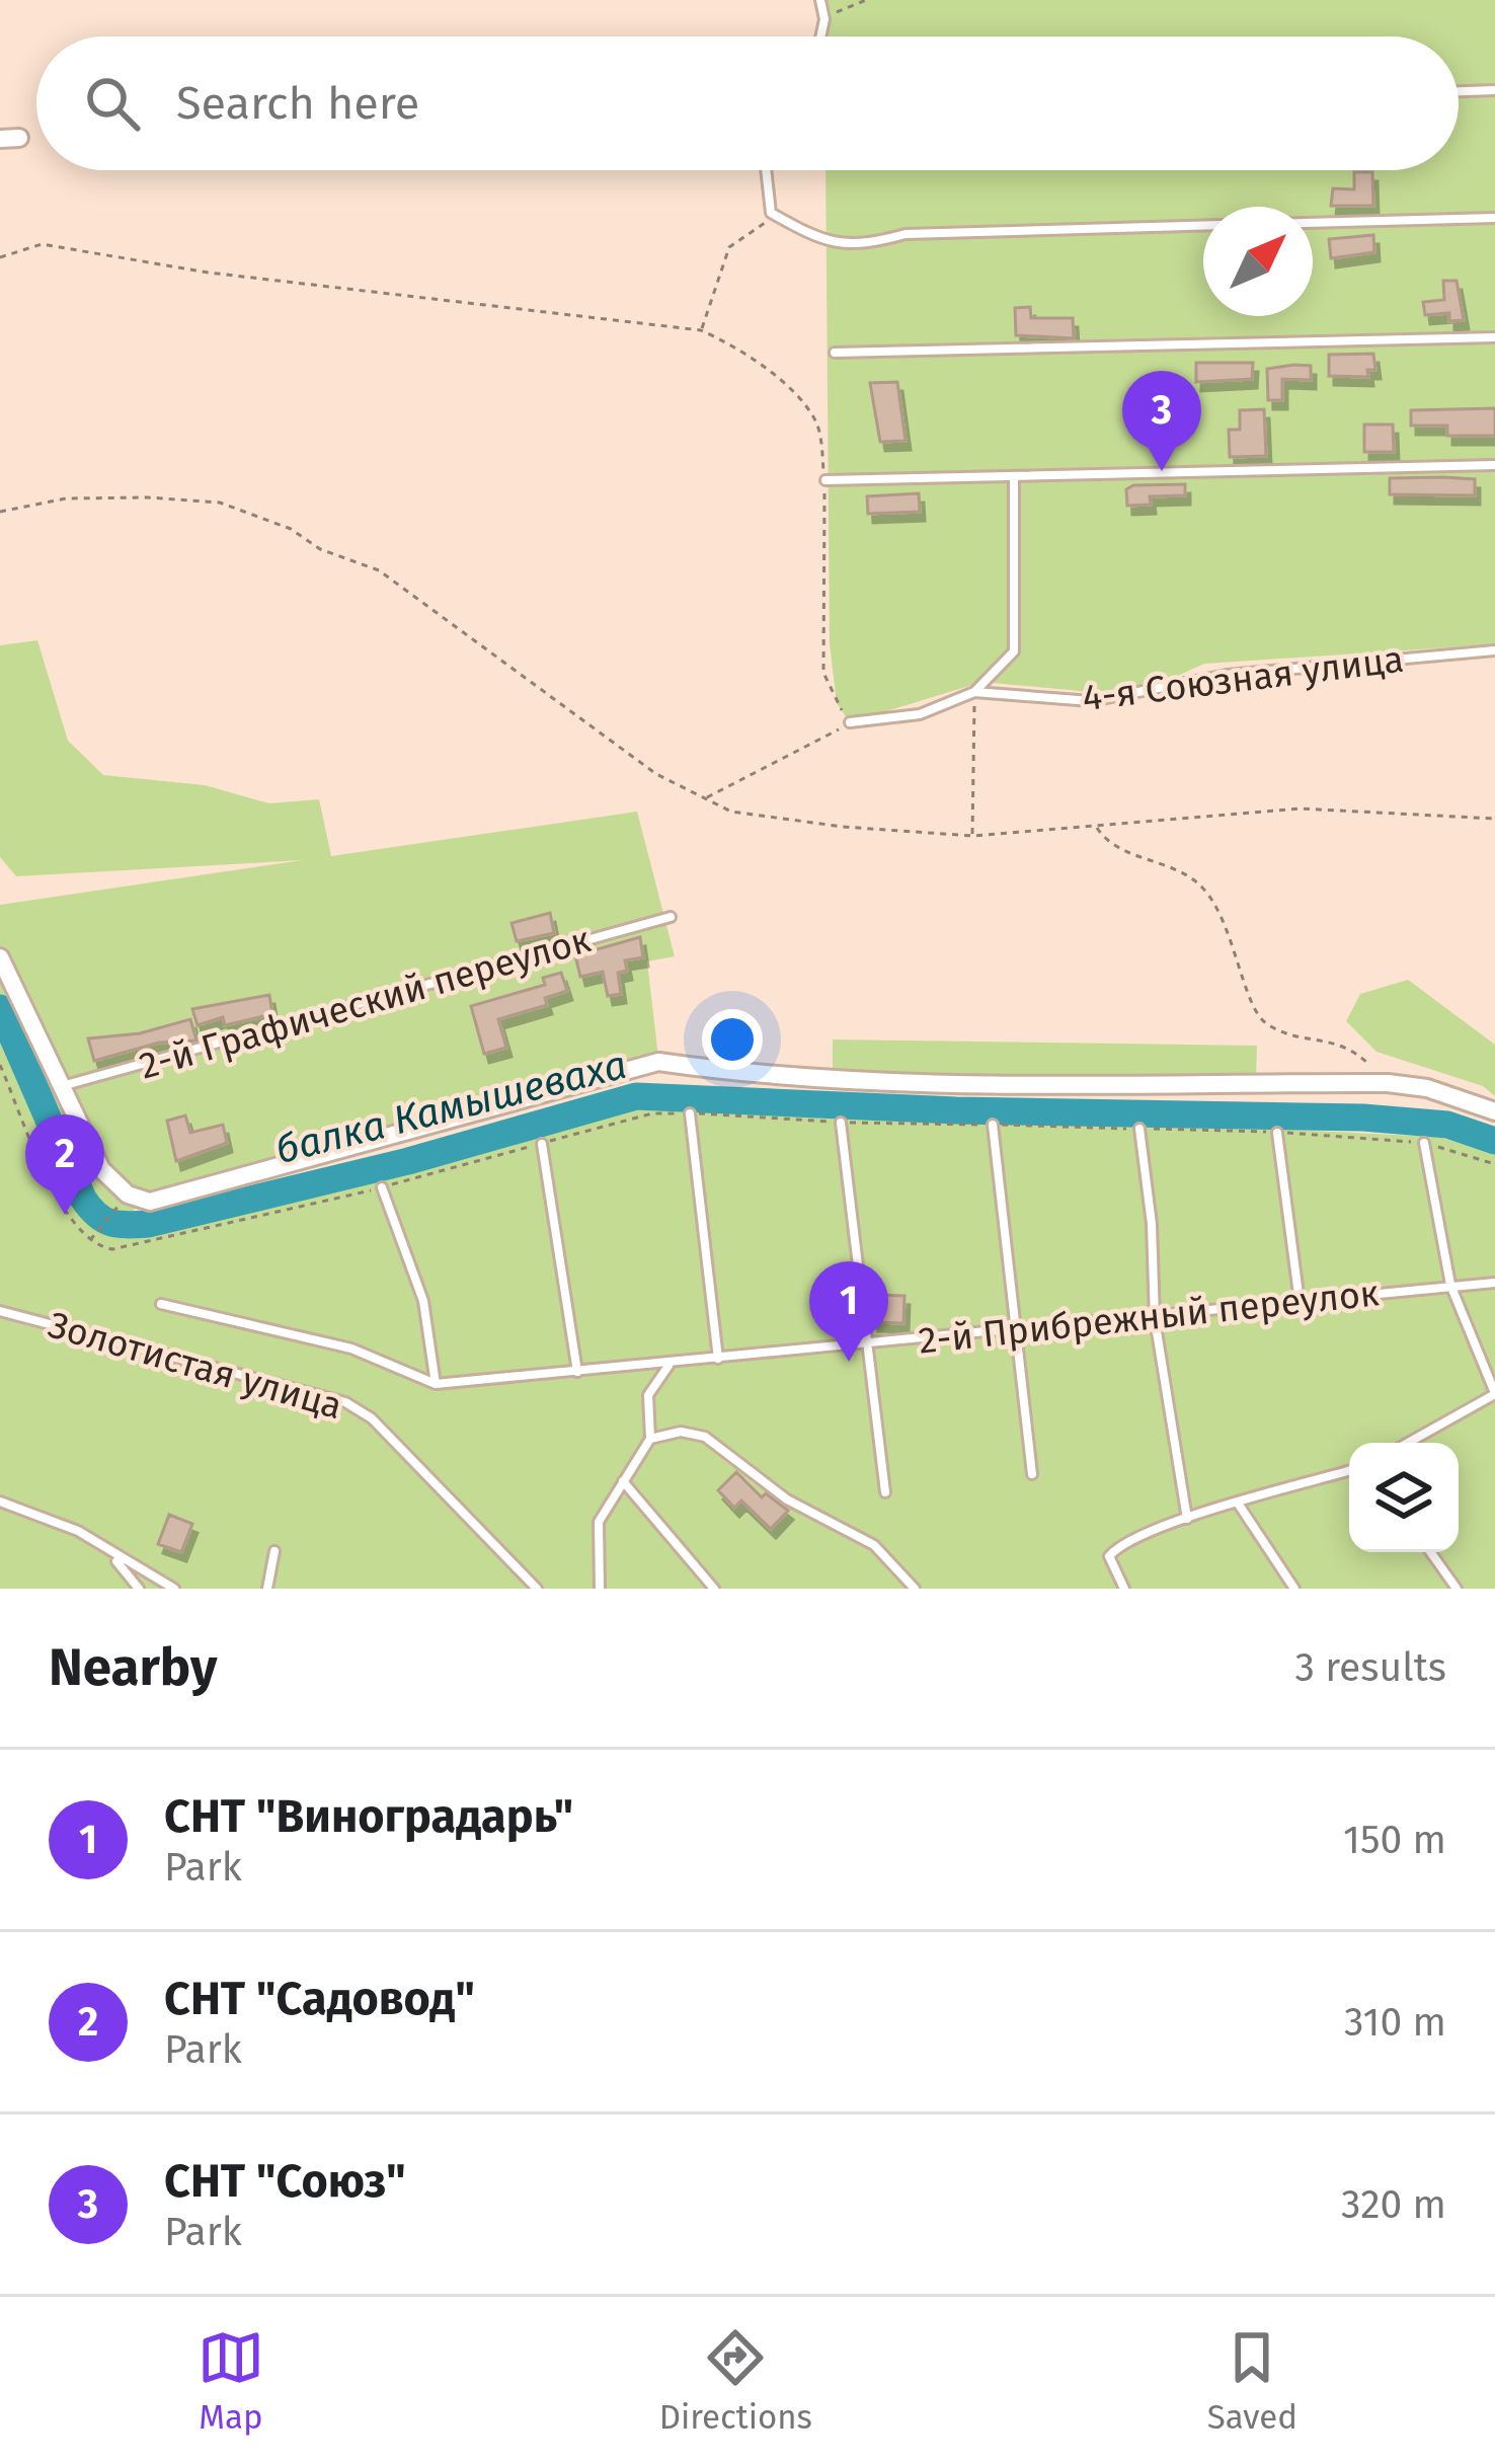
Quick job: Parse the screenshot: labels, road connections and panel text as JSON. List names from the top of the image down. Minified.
{"streets":{"lane":["4-я Союзная улица","2-й Графический переулок","2-й Прибрежный переулок","Золотистая улица"]},"water":["балка Камышеваха"],"north":"top right","page":{"search":"Search here","pins":["3","2","1"],"heading":["Nearby","3 results"],"list":[{"mark":"1","name":"СНТ \"Виноградарь\"","note":"Park","value":"150 m"},{"mark":"2","name":"СНТ \"Садовод\"","note":"Park","value":"310 m"},{"mark":"3","name":"СНТ \"Союз\"","note":"Park","value":"320 m"}],"nav":["Map","Directions","Saved"]}}
